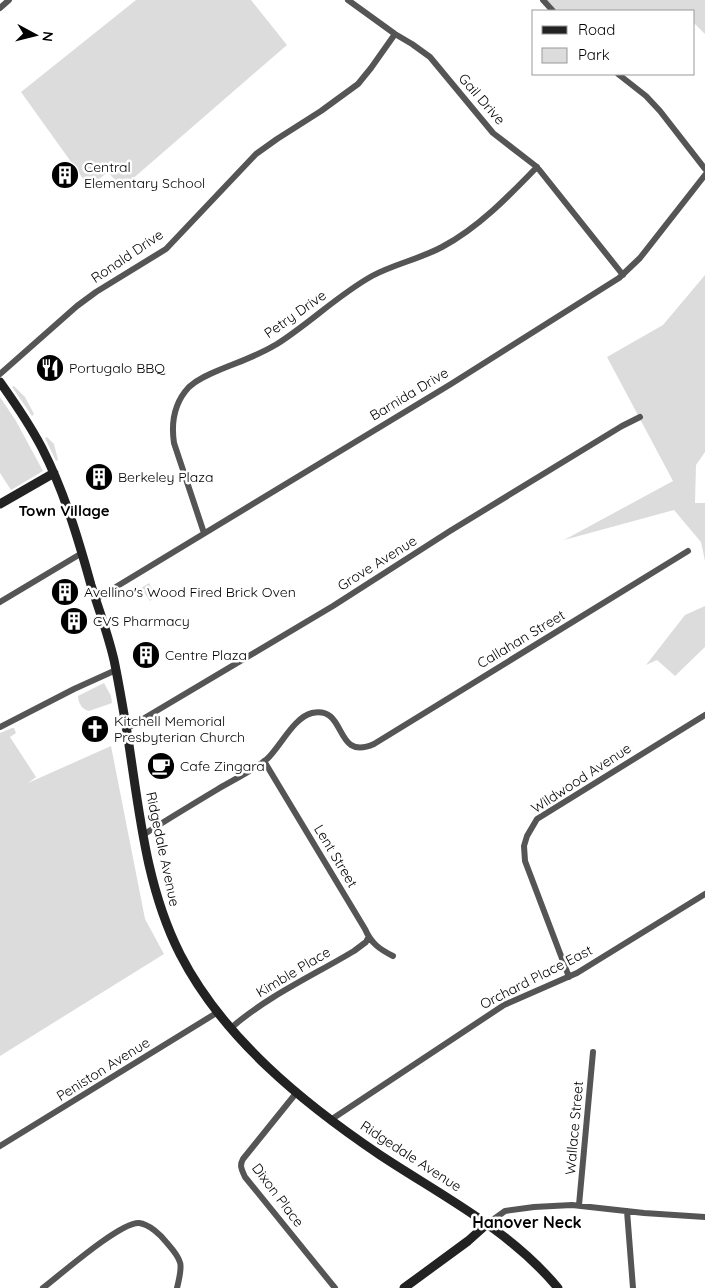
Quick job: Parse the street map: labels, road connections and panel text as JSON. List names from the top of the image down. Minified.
{"streets":{"main road":["Ridgedale Avenue"],"street":["Gail Drive","Ronald Drive","Petry Drive","Barnida Drive","Grove Avenue","Callahan Street","Wildwood Avenue","Lent Street","Kimble Place","Orchard Place East","Peniston Avenue","Wallace Street","Dixon Place"]},"crossings":[["Gail Drive","Ronald Drive"],["Gail Drive","Petry Drive"],["Gail Drive","Barnida Drive"],["Petry Drive","Barnida Drive"],["Barnida Drive","Ridgedale Avenue"],["Grove Avenue","Ridgedale Avenue"],["Callahan Street","Lent Street"],["Wildwood Avenue","Orchard Place East"],["Ridgedale Avenue","Kimble Place"],["Ridgedale Avenue","Orchard Place East"],["Ridgedale Avenue","Peniston Avenue"],["Ridgedale Avenue","Dixon Place"],["Lent Street","Kimble Place"]],"districts":["Town Village","Hanover Neck"],"places":{"building":["Central Elementary School","Berkeley Plaza","Avellino's Wood Fired Brick Oven","CVS Pharmacy","Centre Plaza"],"restaurant":["Portugalo BBQ"],"church":["Kitchell Memorial Presbyterian Church"],"cafe":["Cafe Zingara"]},"legend":["Road","Park"],"north":"right"}
